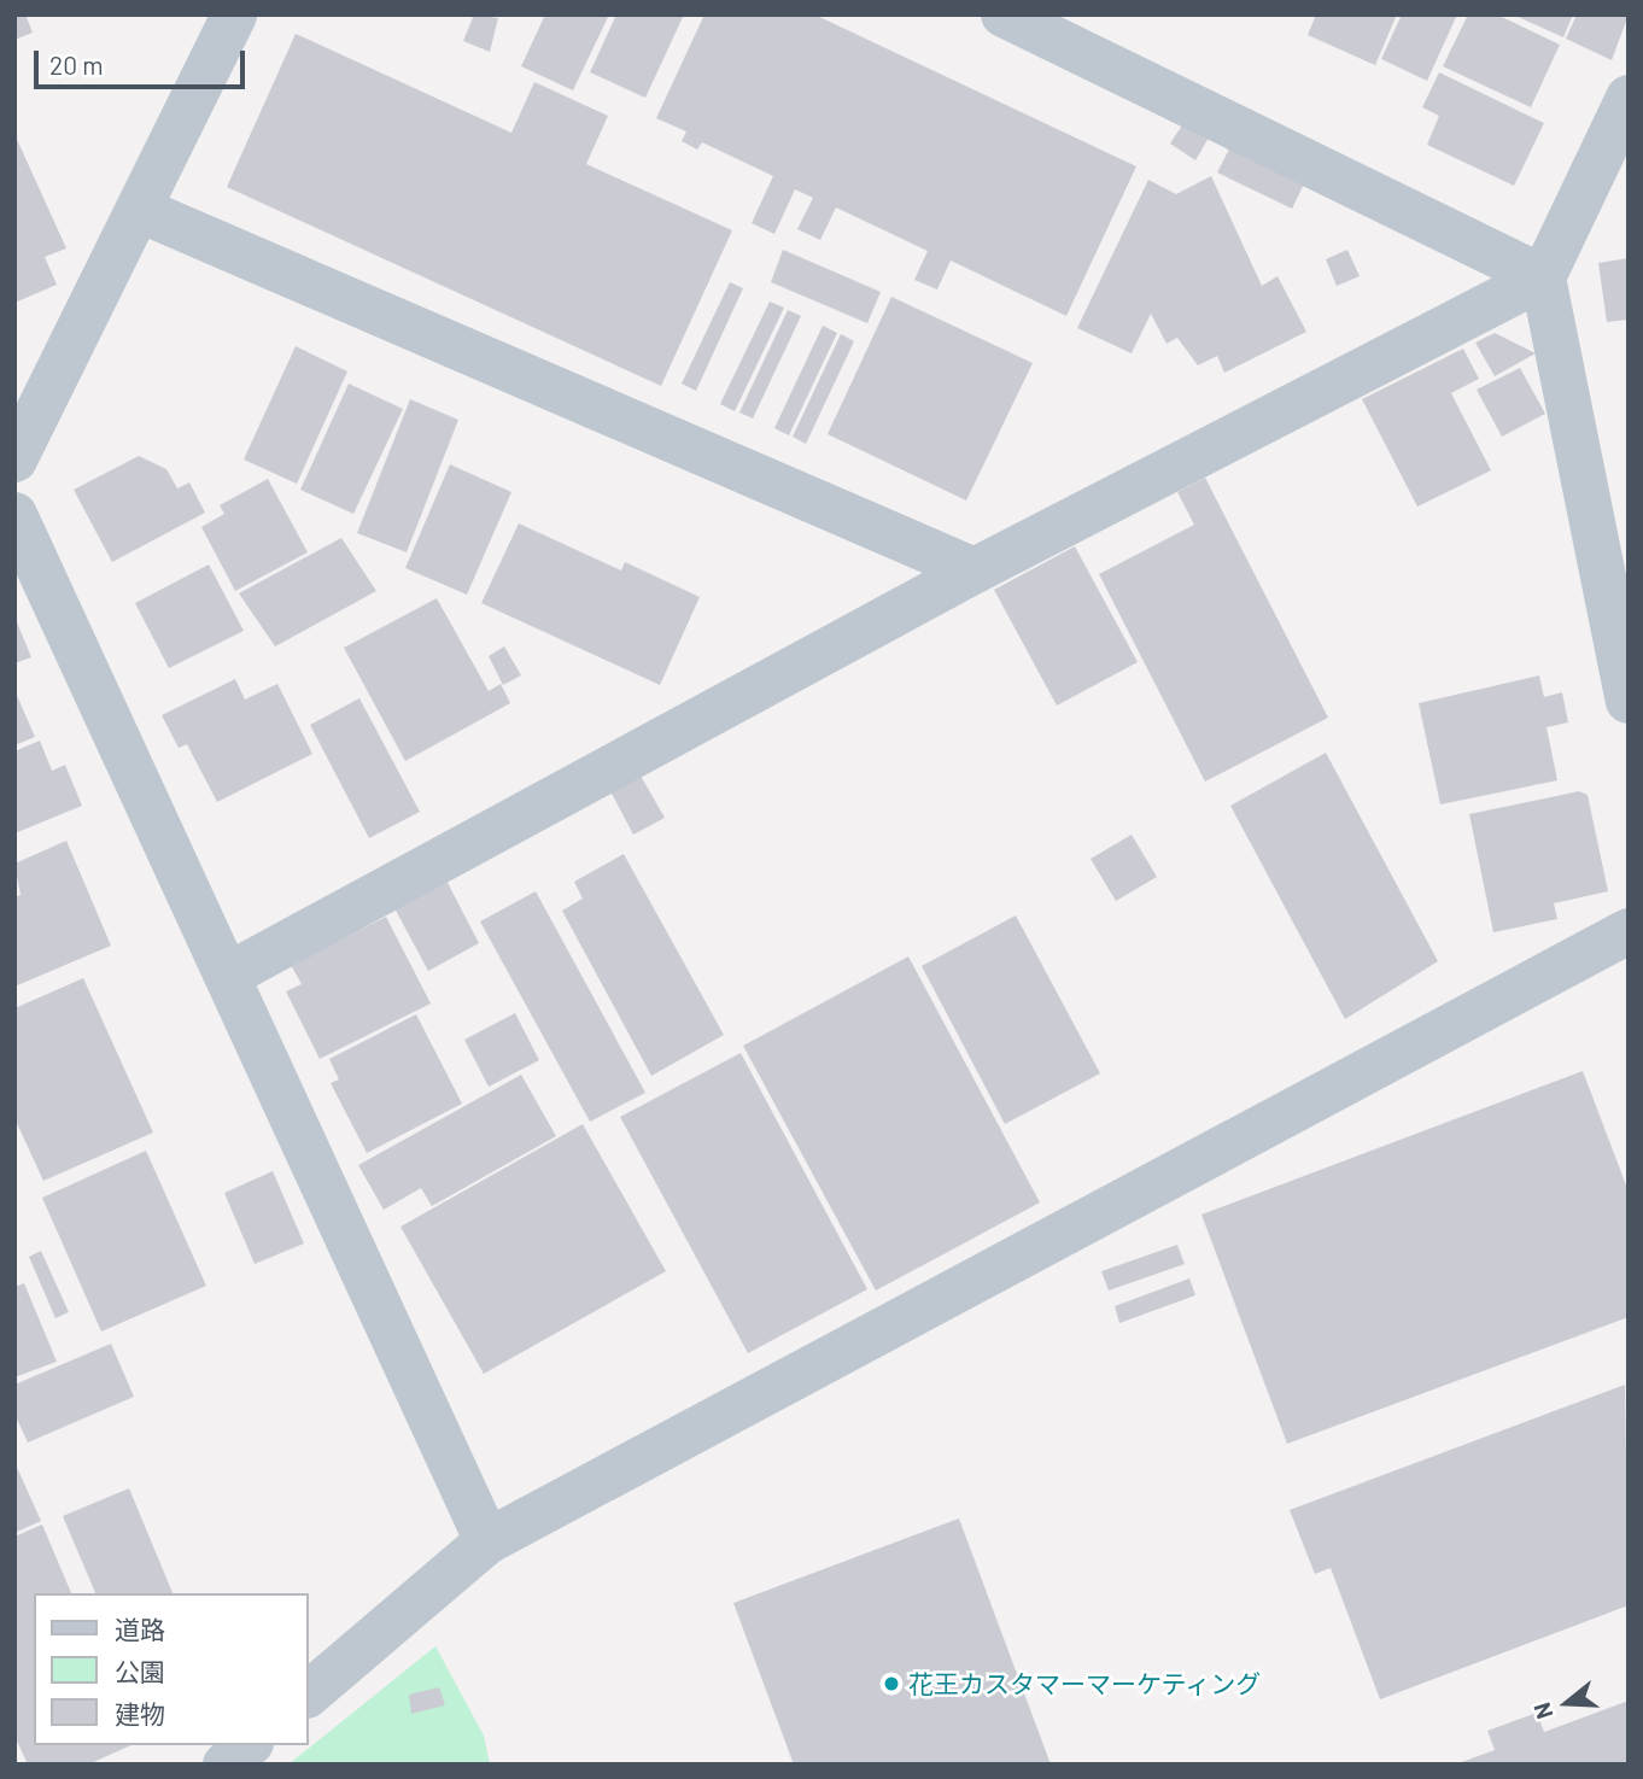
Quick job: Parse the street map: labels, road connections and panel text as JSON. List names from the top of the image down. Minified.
{"places":["花王カスタマーマーケティング"],"legend":["道路","公園","建物"],"scale_bar":"20 m","north":"left"}
